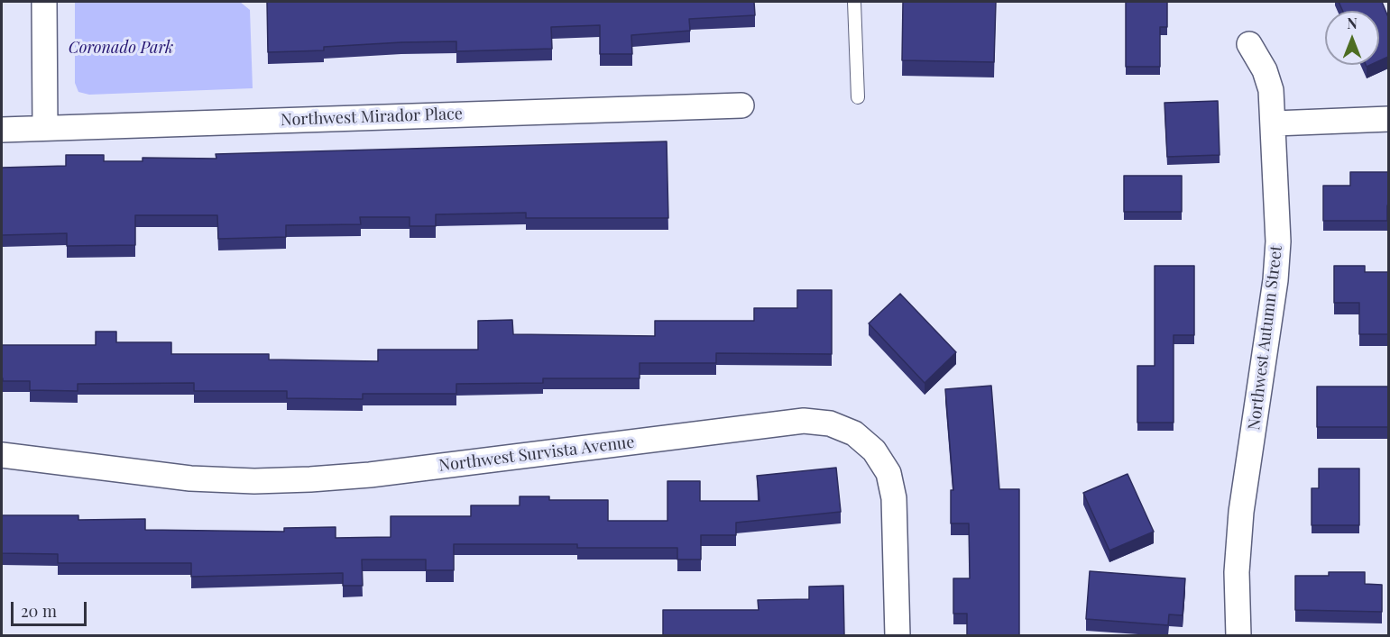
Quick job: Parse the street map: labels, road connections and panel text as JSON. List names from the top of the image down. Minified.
{"streets":{"street":["Northwest Mirador Place","Northwest Autumn Street","Northwest Survista Avenue"]},"parks":["Coronado Park"],"scale_bar":"20 m","north":"top"}
